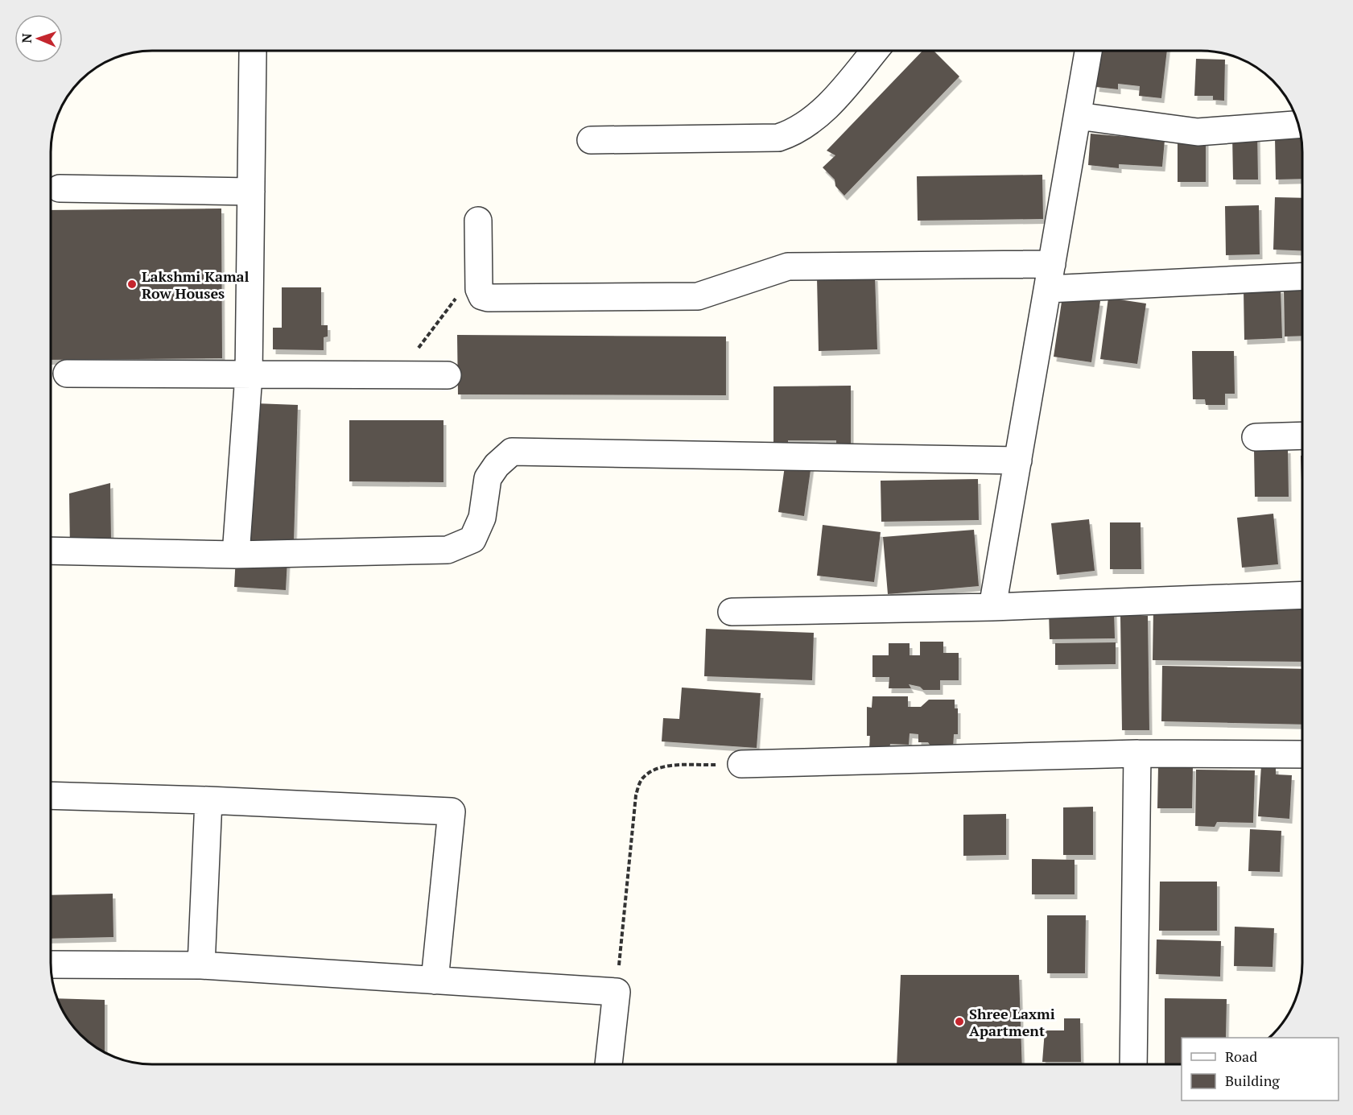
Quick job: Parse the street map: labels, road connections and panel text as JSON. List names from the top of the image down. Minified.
{"places":["Lakshmi Kamal Row Houses","Shree Laxmi Apartment"],"legend":["Road","Building"],"north":"left"}
